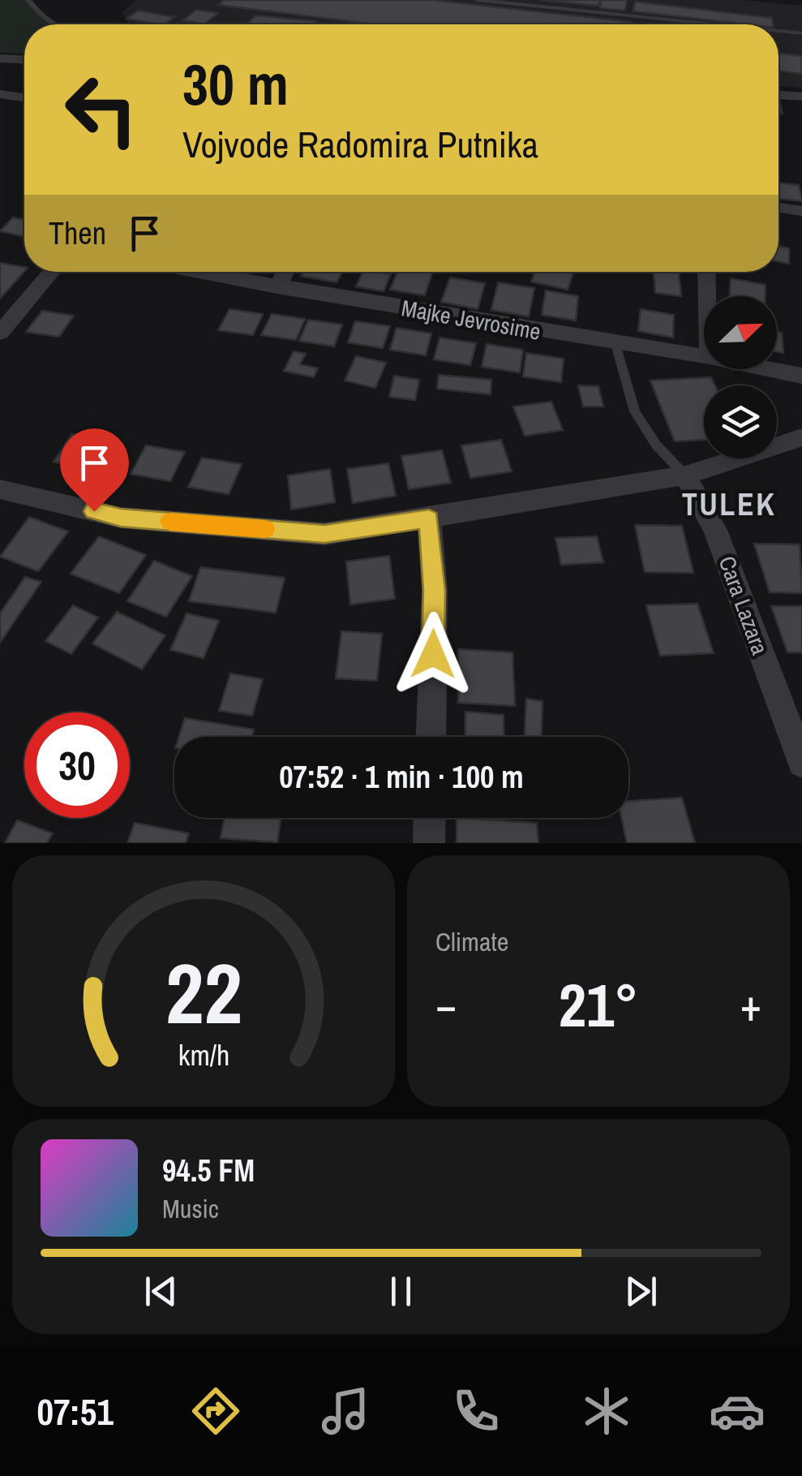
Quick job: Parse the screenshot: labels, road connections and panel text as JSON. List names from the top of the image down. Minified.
{"streets":{"street":["Majke Jevrosime","Cara Lazara"]},"districts":["TULEK"],"north":"top right","page":{"turn":["30 m","Vojvode Radomira Putnika"],"then":"Then","limit":"30","trip":"07:52 · 1 min · 100 m","tile":"Climate","heat":["−","21°","+"],"song":["94.5 FM","Music"],"tabs":"07:51","gauge":["22","km/h"]}}
